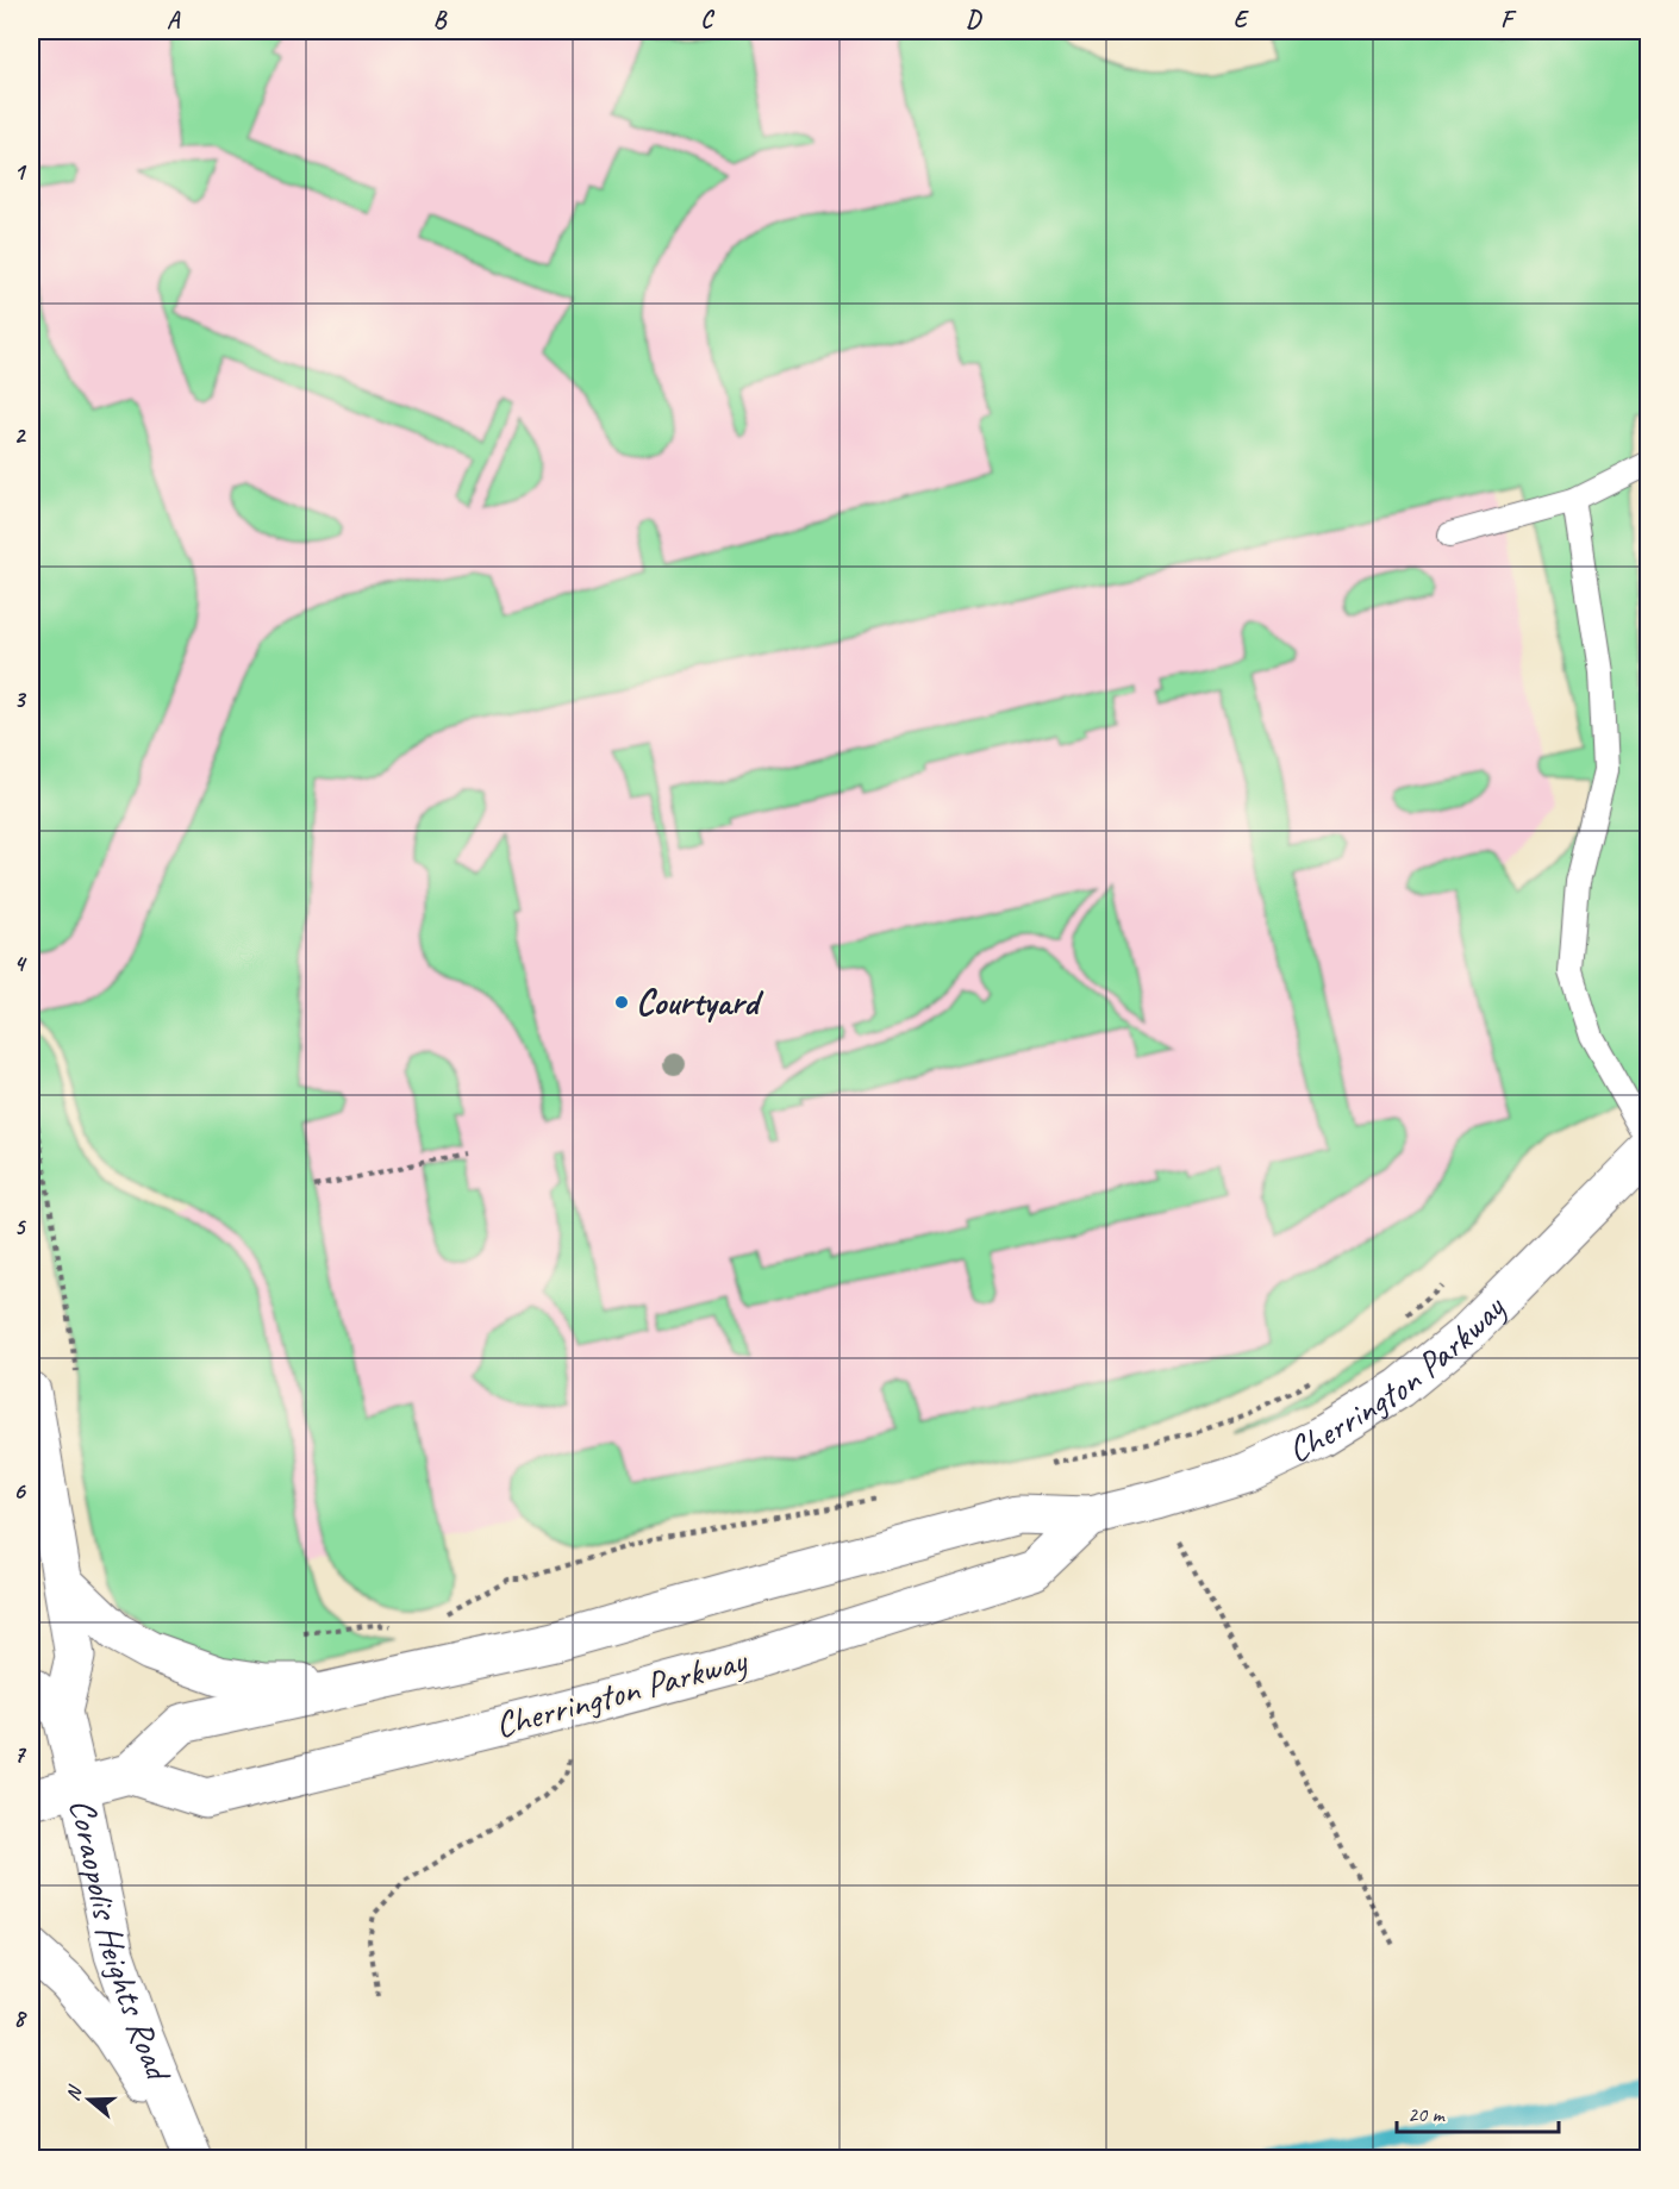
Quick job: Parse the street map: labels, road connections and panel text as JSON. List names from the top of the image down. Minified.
{"streets":{"main road":["Cherrington Parkway","Coraopolis Heights Road"]},"crossings":[["Cherrington Parkway","Coraopolis Heights Road"]],"places":["Courtyard"],"scale_bar":"20 m","north":"left","grid":{"columns":["A","B","C","D","E","F"],"rows":["1","2","3","4","5","6","7","8"]}}
